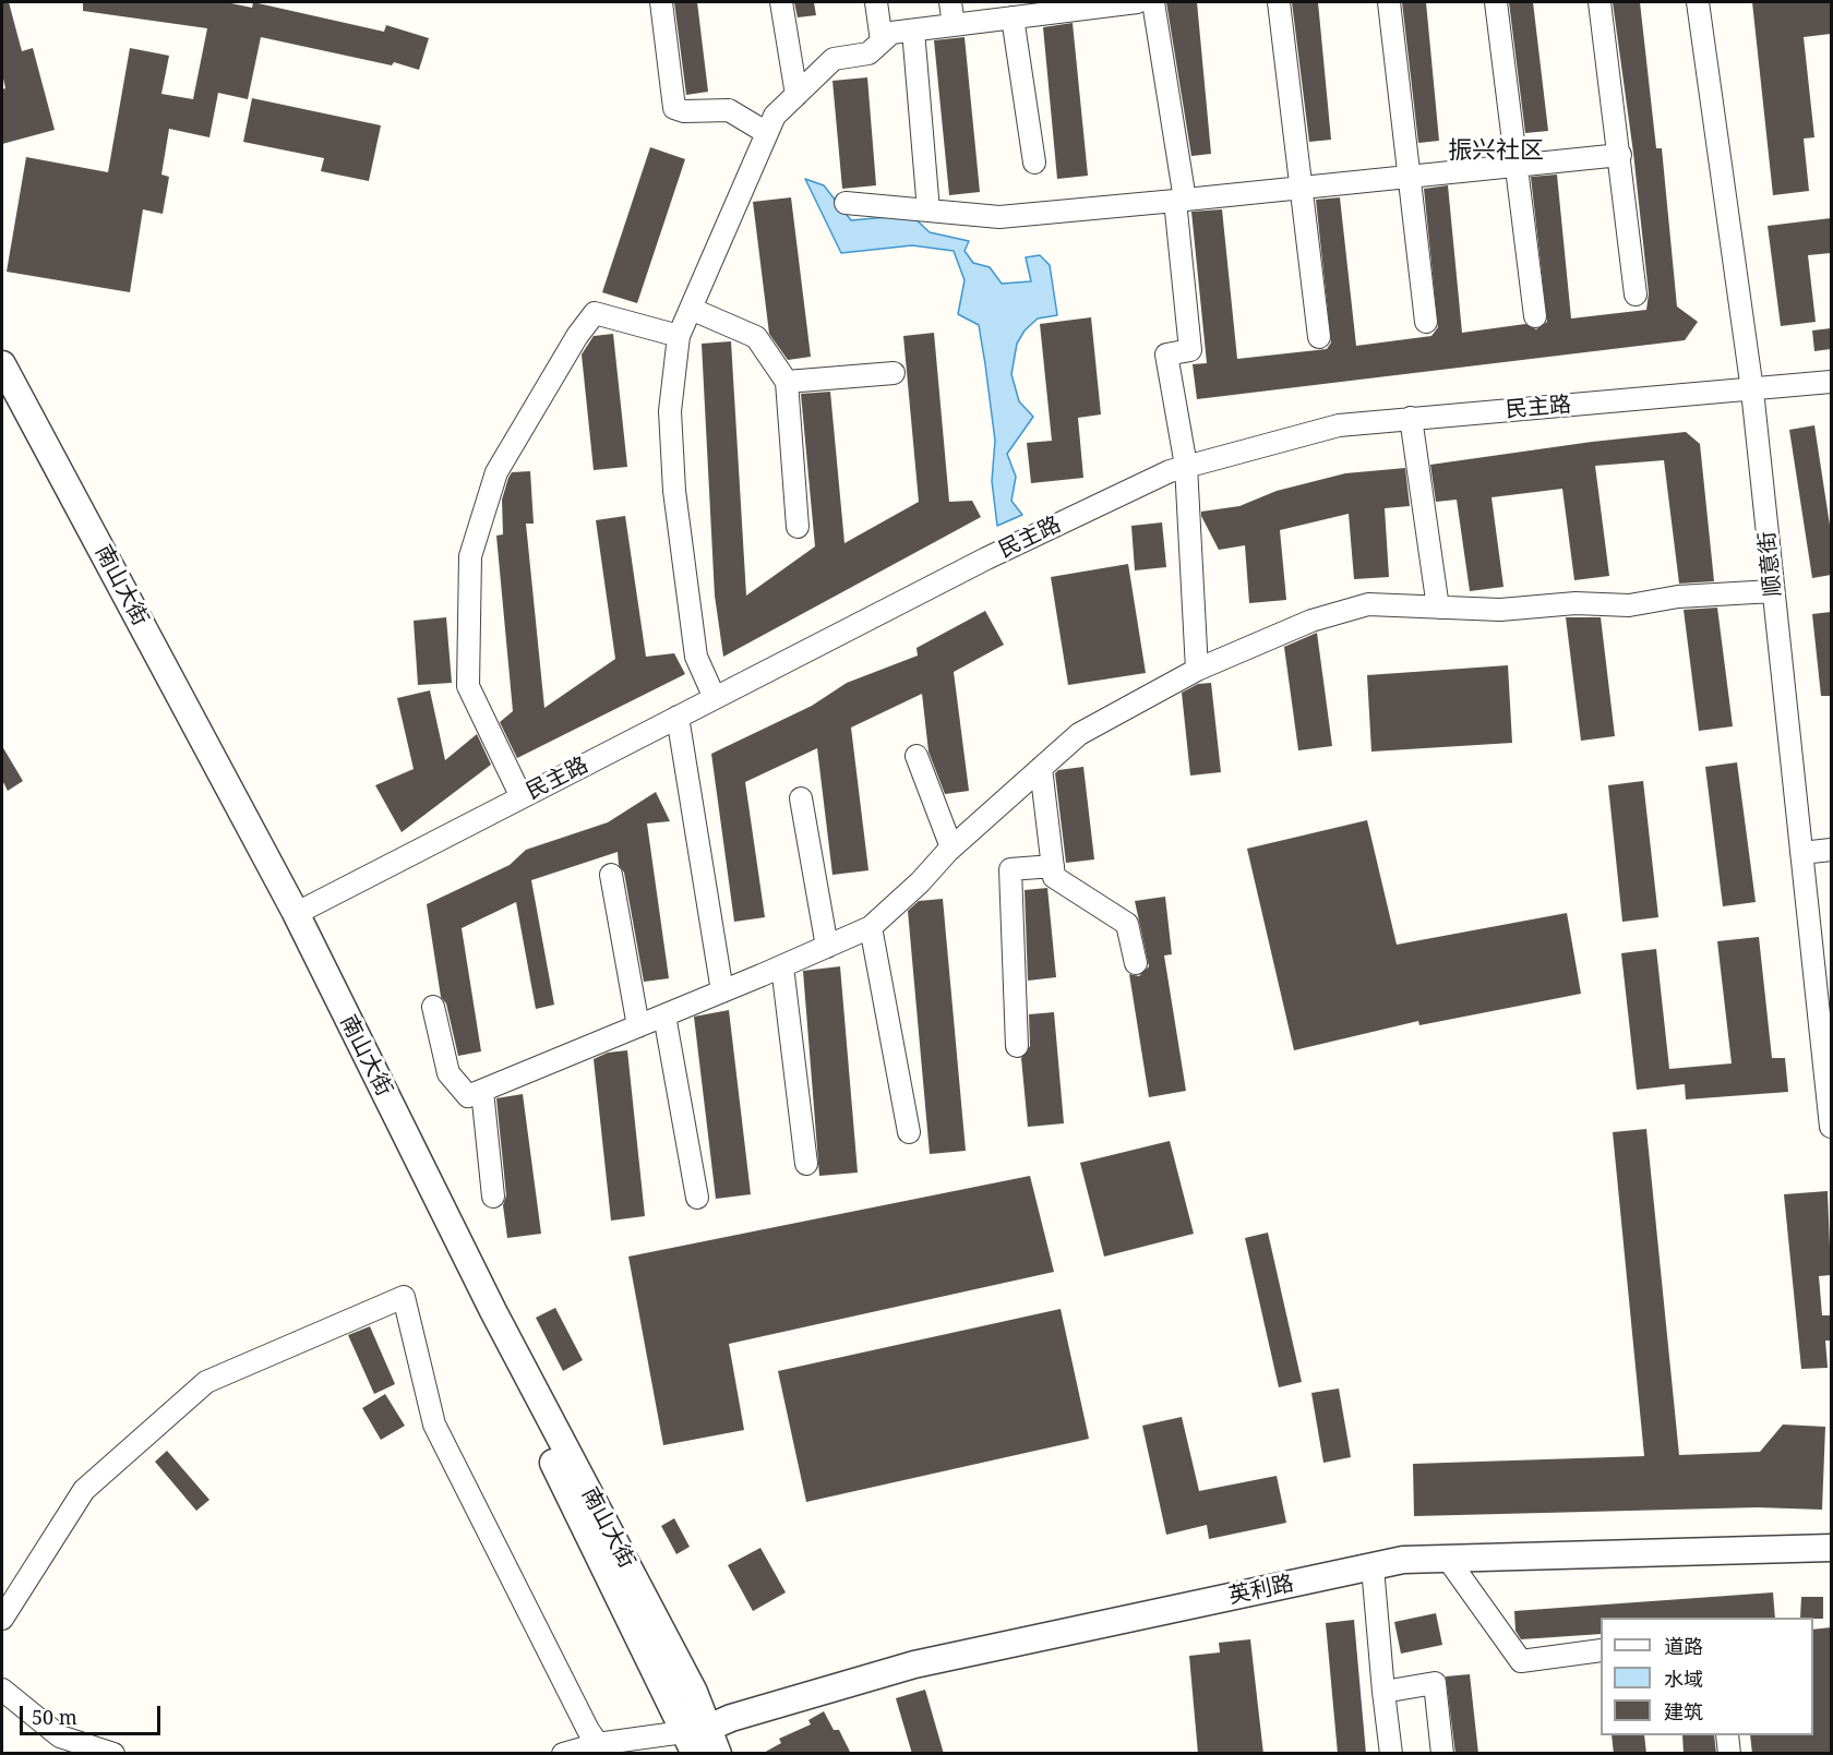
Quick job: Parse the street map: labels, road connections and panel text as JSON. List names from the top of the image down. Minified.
{"streets":{"street":["民主路","顺意街","南山大街","英利路"]},"crossings":[["民主路","顺意街"],["民主路","南山大街"],["南山大街","英利路"]],"districts":["振兴社区"],"legend":["道路","水域","建筑"],"scale_bar":"50 m"}
